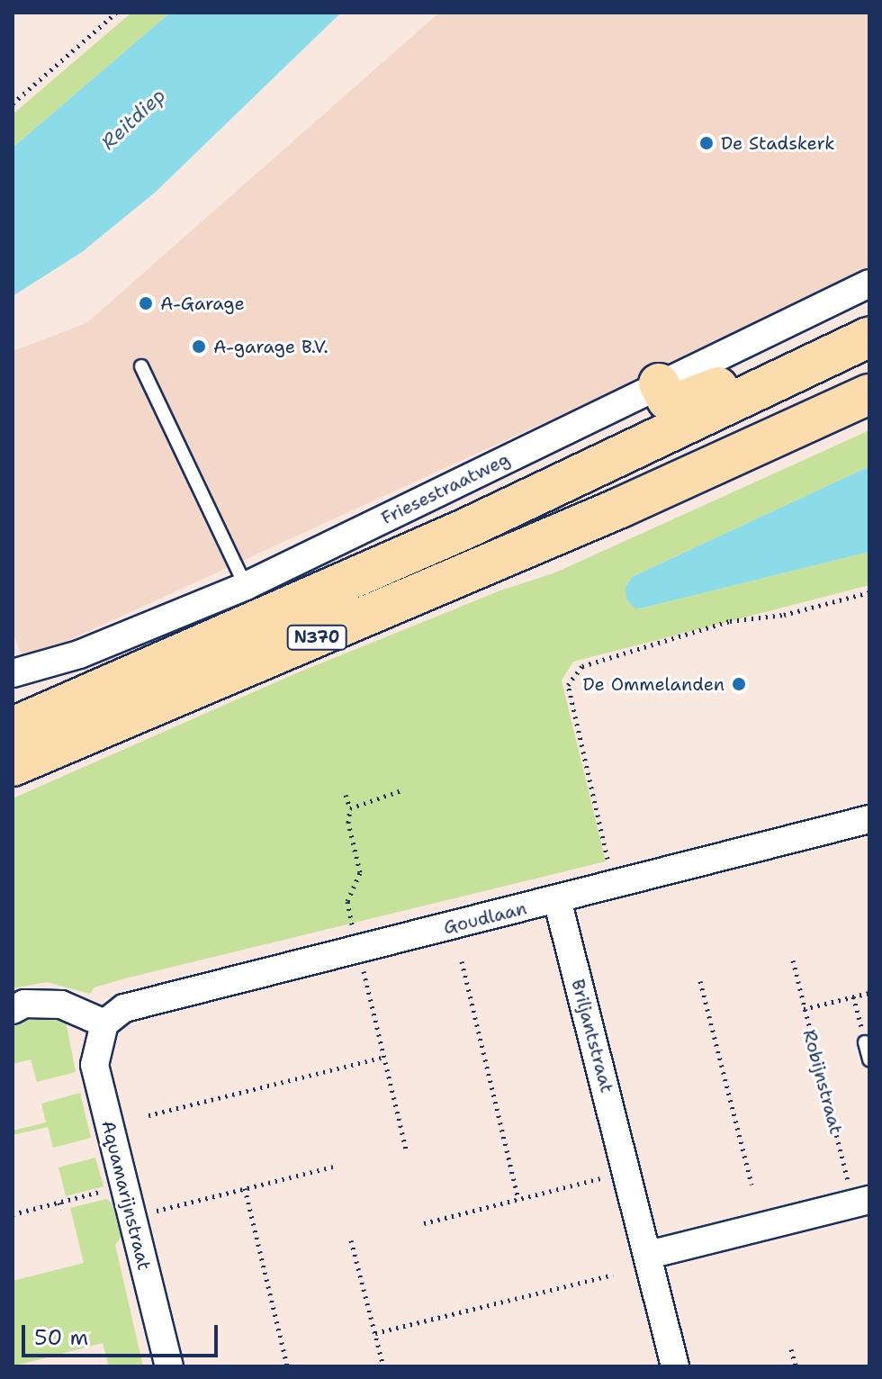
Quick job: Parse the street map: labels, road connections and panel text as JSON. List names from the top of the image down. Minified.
{"streets":{"highway":["N370"],"street":["Friesestraatweg","Goudlaan","Briljantstraat","Aquamarijnstraat"],"path":["Robijnstraat"]},"crossings":[["Goudlaan","Briljantstraat"],["Goudlaan","Aquamarijnstraat"]],"water":["Reitdiep"],"places":["De Stadskerk","A-Garage","A-garage B.V.","De Ommelanden"],"scale_bar":"50 m"}
